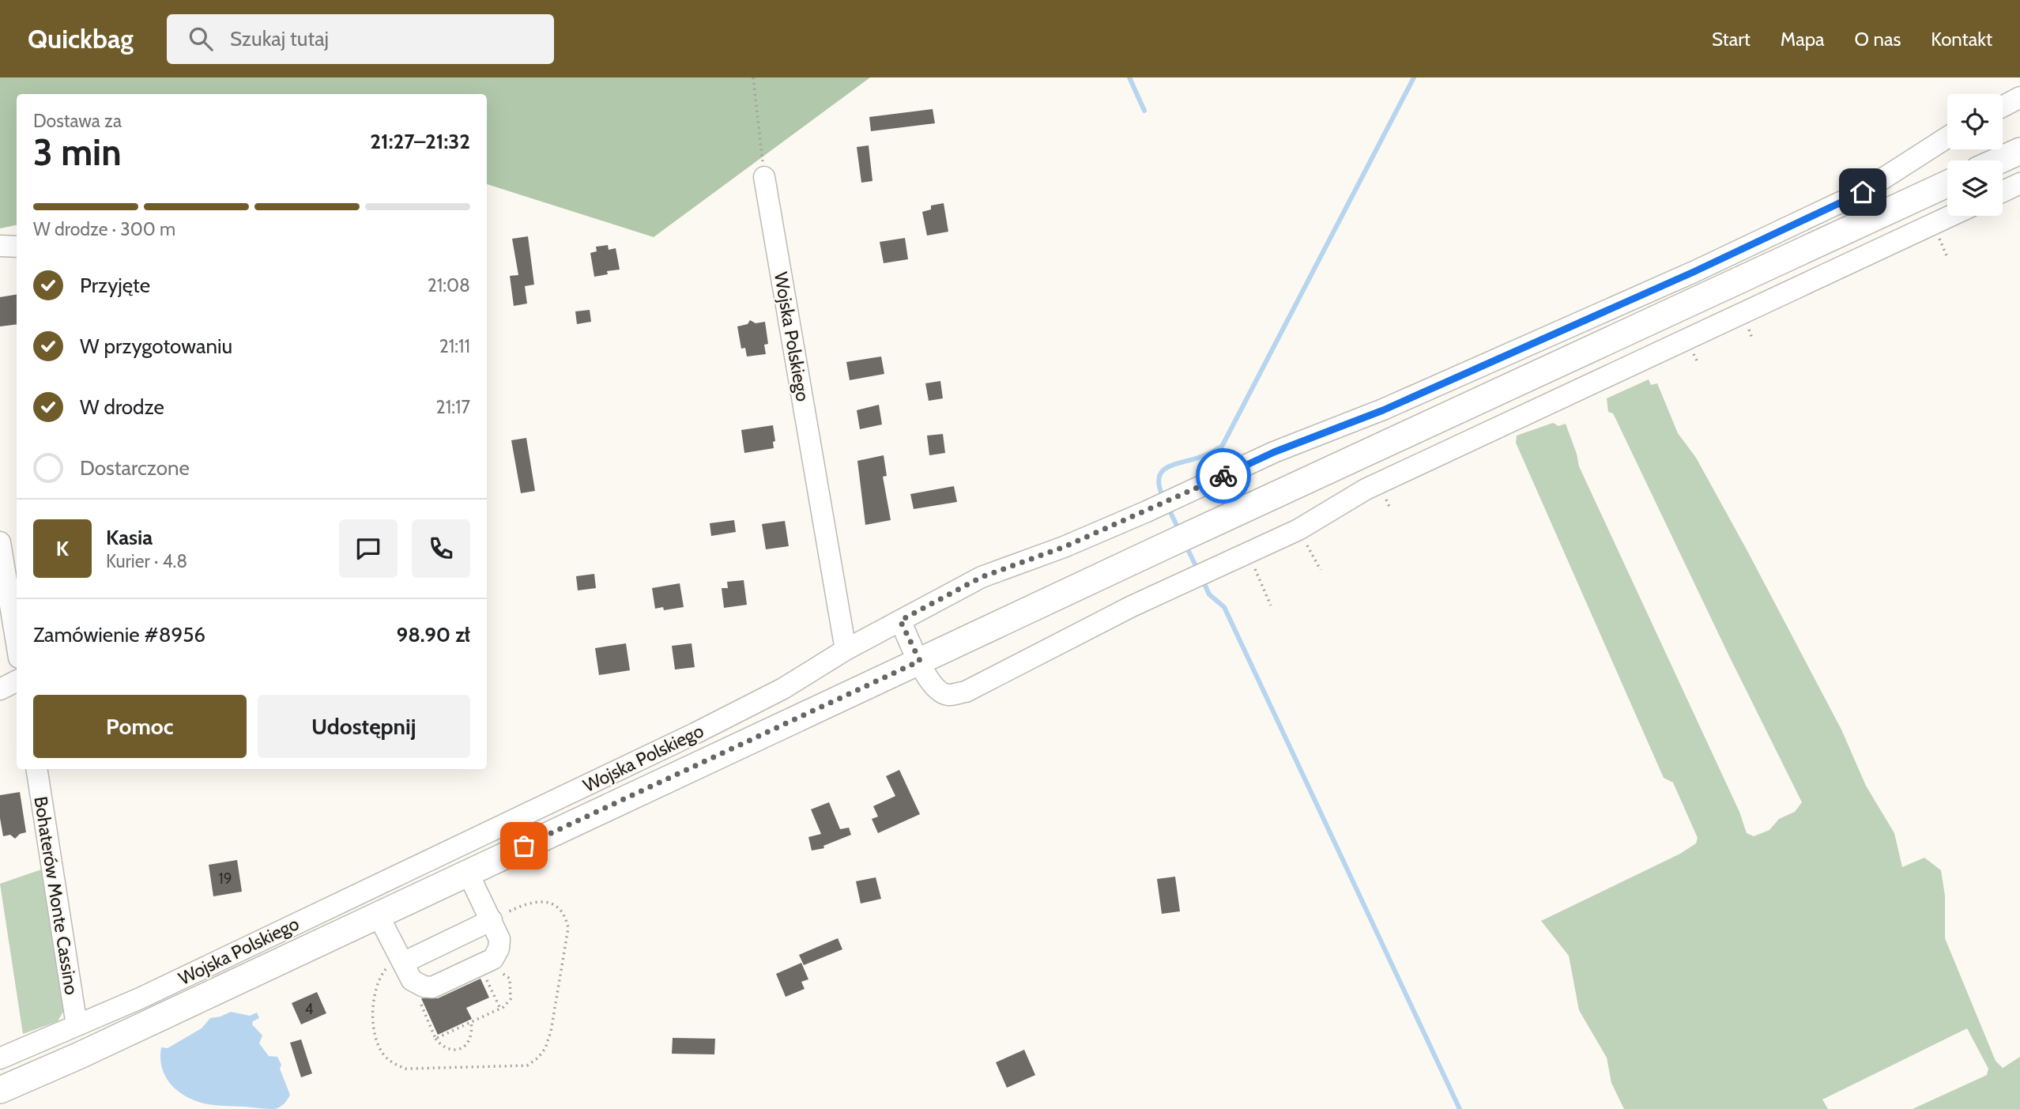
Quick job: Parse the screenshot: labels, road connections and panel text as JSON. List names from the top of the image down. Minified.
{"streets":{"main road":["Wojska Polskiego"],"street":["Bohaterów Monte Cassino"]},"crossings":[["Wojska Polskiego","Bohaterów Monte Cassino"]],"house_numbers":["19","4"],"page":{"header":"Quickbag","search":"Szukaj tutaj","nav":["Start","Mapa","O nas","Kontakt"],"heading":["3 min","Dostawa za","21:27–21:32"],"panel":["Kasia","Kurier · 4.8","Zamówienie #8956","98.90 zł"],"bar":"W drodze · 300 m","list":[["Przyjęte","21:08"],["W przygotowaniu","21:11"],["W drodze","21:17"],"Dostarczone"],"round":"K","buttons":["Pomoc","Udostępnij"]}}
